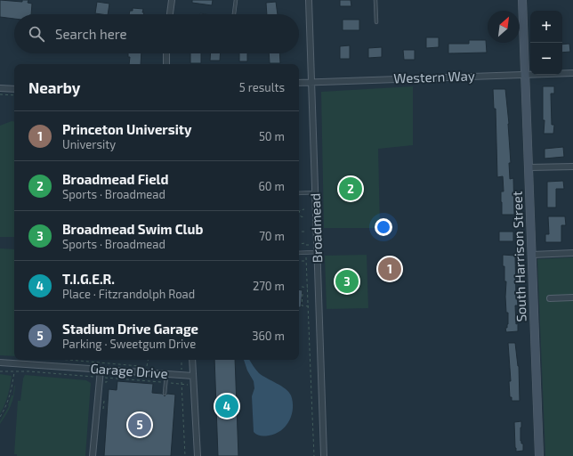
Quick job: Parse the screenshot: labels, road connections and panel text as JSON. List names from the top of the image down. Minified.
{"streets":{"street":["Western Way","Broadmead","South Harrison Street","Garage Drive"]},"crossings":[["Western Way","Broadmead"],["Western Way","South Harrison Street"]],"north":"top right","page":{"map_buttons":["+","−"],"search":"Search here","heading":["Nearby","5 results"],"list":[{"mark":"1","name":"Princeton University","note":"University","value":"50 m"},{"mark":"2","name":"Broadmead Field","note":"Sports · Broadmead","value":"60 m"},{"mark":"3","name":"Broadmead Swim Club","note":"Sports · Broadmead","value":"70 m"},{"mark":"4","name":"T.I.G.E.R.","note":"Place · Fitzrandolph Road","value":"270 m"},{"mark":"5","name":"Stadium Drive Garage","note":"Parking · Sweetgum Drive","value":"360 m"}],"pins":["2","1","3","4","5"]}}
